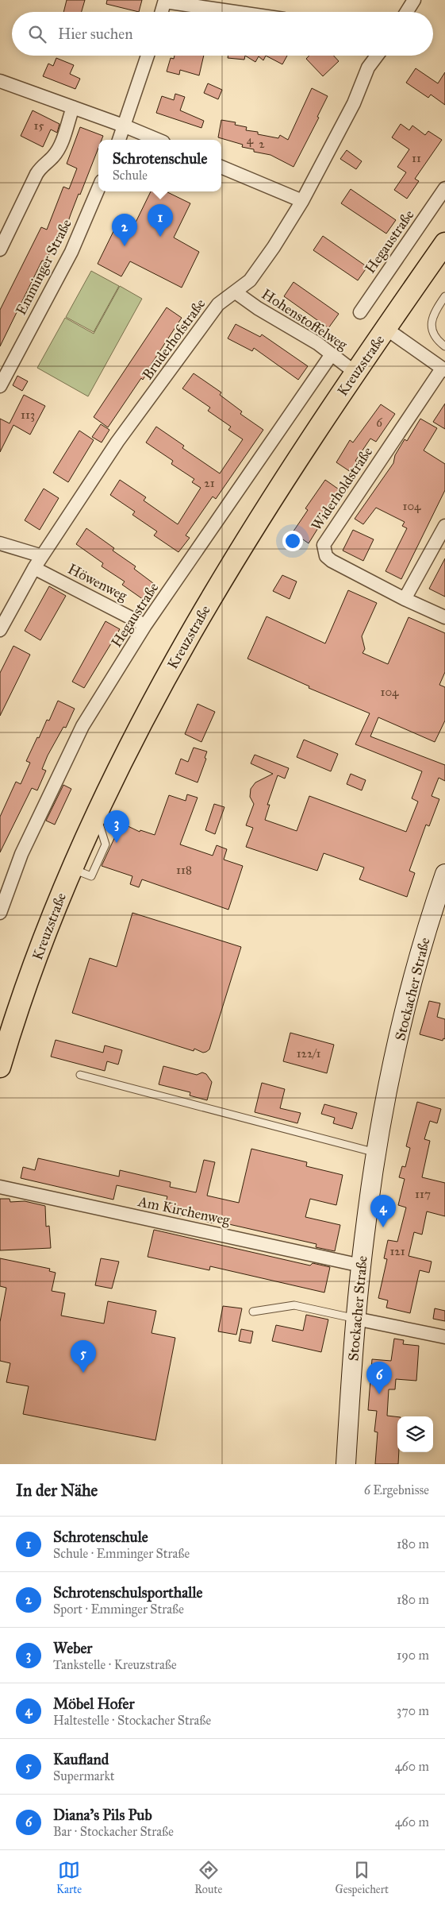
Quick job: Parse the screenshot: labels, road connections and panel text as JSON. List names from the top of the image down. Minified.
{"streets":{"main road":["Kreuzstraße"],"street":["Hegaustraße","Emminger Straße","Hohenstoffelweg","Bruderhofstraße","Widerholdstraße","Höwenweg","Stockacher Straße","Am Kirchenweg"]},"crossings":[["Hegaustraße","Hohenstoffelweg"],["Hegaustraße","Höwenweg"],["Hohenstoffelweg","Bruderhofstraße"],["Hohenstoffelweg","Kreuzstraße"],["Bruderhofstraße","Höwenweg"],["Stockacher Straße","Am Kirchenweg"]],"house_numbers":["15","4","2","11","113","6","21","104","104","118","122/1","117","121"],"page":{"search":"Hier suchen","popup":["Schrotenschule","Schule"],"pins":["1","2","3","4","5","6"],"heading":["In der Nähe","6 Ergebnisse"],"list":[{"mark":"1","name":"Schrotenschule","note":"Schule · Emminger Straße","value":"180 m"},{"mark":"2","name":"Schrotenschulsporthalle","note":"Sport · Emminger Straße","value":"180 m"},{"mark":"3","name":"Weber","note":"Tankstelle · Kreuzstraße","value":"190 m"},{"mark":"4","name":"Möbel Hofer","note":"Haltestelle · Stockacher Straße","value":"370 m"},{"mark":"5","name":"Kaufland","note":"Supermarkt","value":"460 m"},{"mark":"6","name":"Diana's Pils Pub","note":"Bar · Stockacher Straße","value":"460 m"}],"nav":["Karte","Route","Gespeichert"]}}
